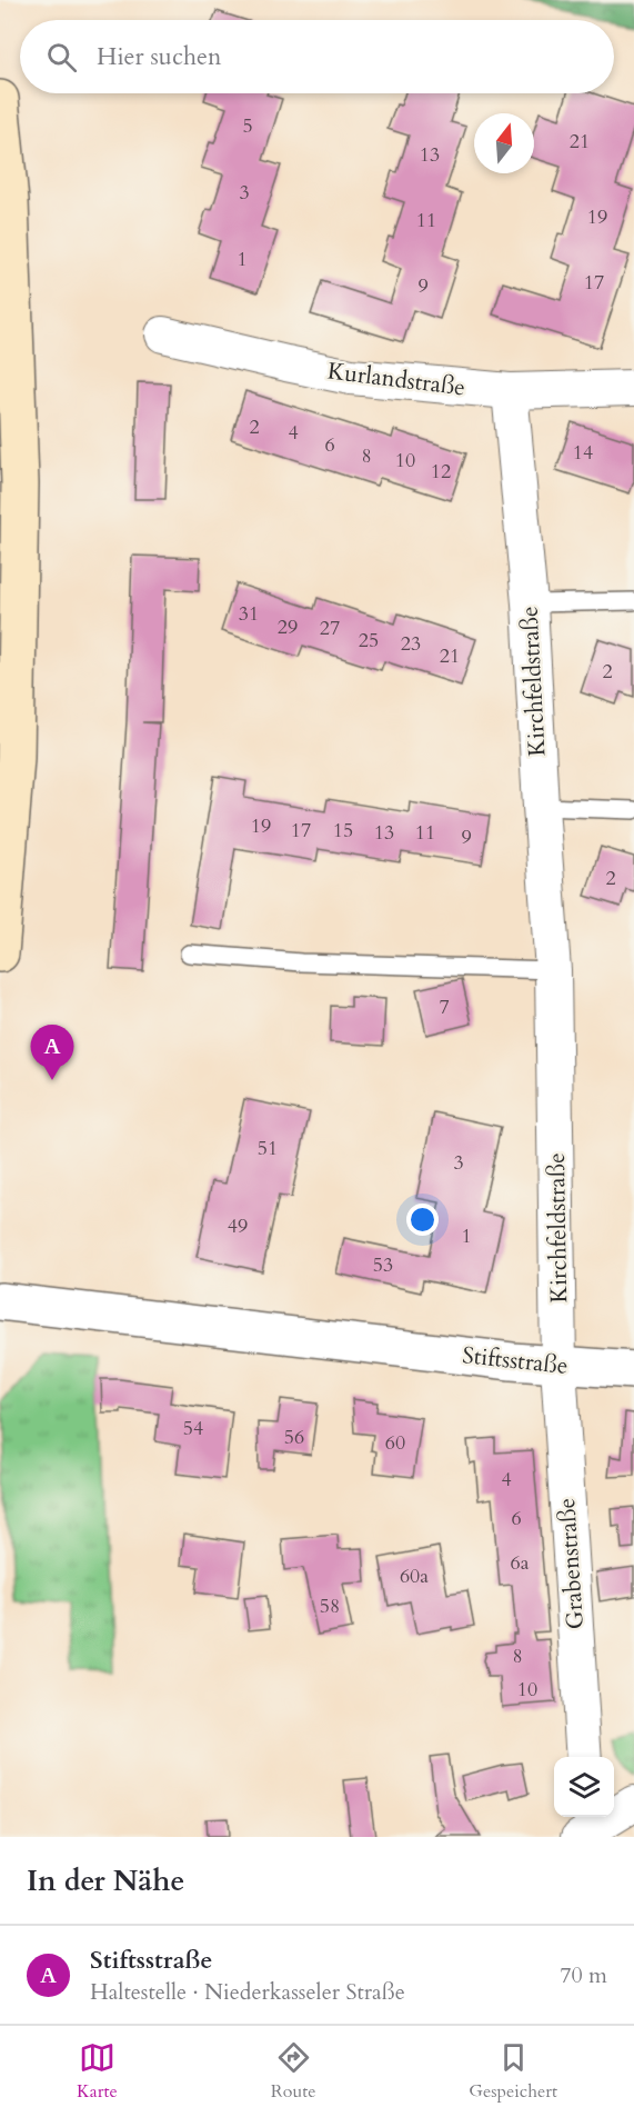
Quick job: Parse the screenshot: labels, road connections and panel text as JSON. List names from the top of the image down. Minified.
{"streets":{"street":["Kurlandstraße","Kirchfeldstraße","Stiftsstraße","Grabenstraße"]},"crossings":[["Kurlandstraße","Kirchfeldstraße"],["Kirchfeldstraße","Stiftsstraße"],["Kirchfeldstraße","Grabenstraße"],["Stiftsstraße","Grabenstraße"]],"house_numbers":["5","21","13","3","19","11","1","17","9","2","4","6","14","8","10","12","31","29","27","25","23","21","2","19","17","15","13","11","9","2","7","51","3","49","1","53","54","56","60","4","6","6a","60a","58","8","10"],"north":"top","page":{"search":"Hier suchen","pins":"A","heading":"In der Nähe","list":[{"mark":"A","name":"Stiftsstraße","note":"Haltestelle · Niederkasseler Straße","value":"70 m"}],"nav":["Karte","Route","Gespeichert"]}}
